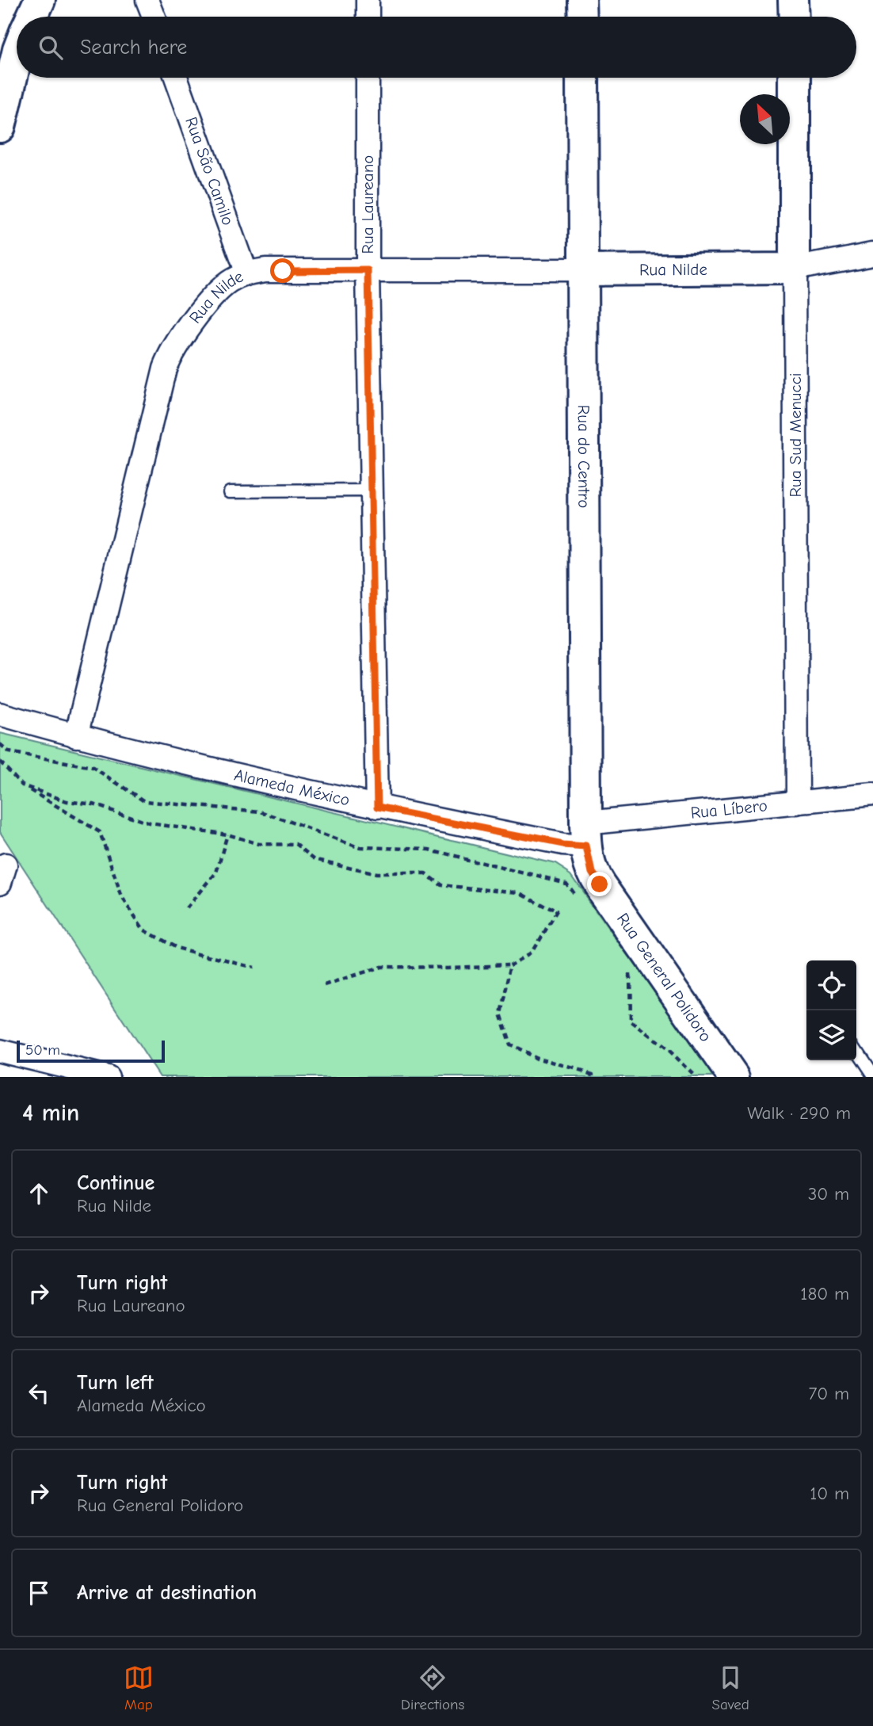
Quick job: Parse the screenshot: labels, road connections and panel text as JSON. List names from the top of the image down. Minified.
{"streets":{"street":["Rua São Camilo","Rua Laureano","Rua Nilde","Rua Sud Menucci","Rua do Centro","Alameda México","Rua Líbero","Rua General Polidoro"]},"crossings":[["Rua São Camilo","Rua Nilde"],["Rua Laureano","Rua Nilde"],["Rua Laureano","Alameda México"],["Rua Nilde","Rua Sud Menucci"],["Rua Nilde","Rua do Centro"],["Rua Nilde","Alameda México"],["Rua Sud Menucci","Rua Líbero"],["Rua do Centro","Alameda México"],["Rua do Centro","Rua Líbero"],["Rua do Centro","Rua General Polidoro"],["Alameda México","Rua Líbero"],["Alameda México","Rua General Polidoro"],["Rua Líbero","Rua General Polidoro"]],"scale_bar":"50 m","north":"top left","page":{"search":"Search here","scale":"50 m","heading":["4 min","Walk · 290 m"],"list":[["Continue","Rua Nilde","30 m"],["Turn right","Rua Laureano","180 m"],["Turn left","Alameda México","70 m"],["Turn right","Rua General Polidoro","10 m"],"Arrive at destination"],"nav":["Map","Directions","Saved"]}}
